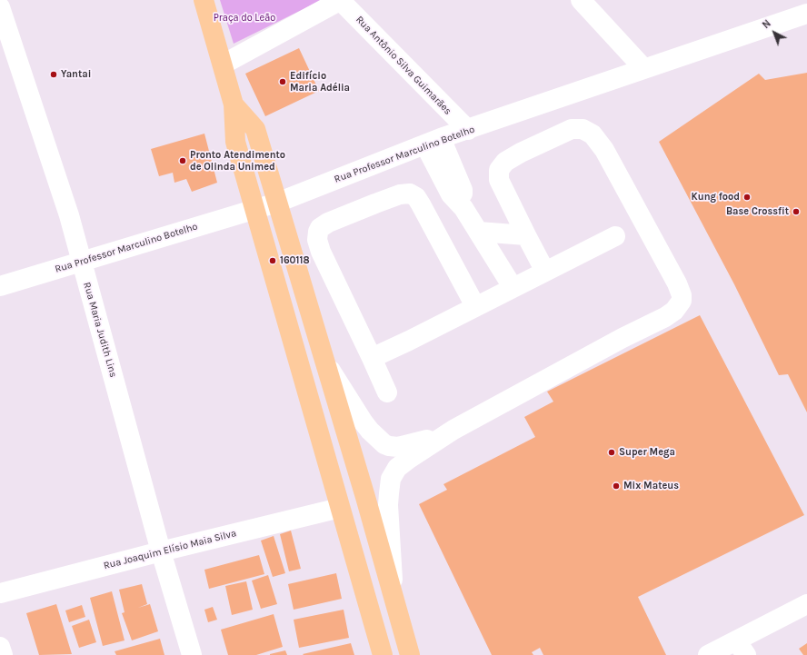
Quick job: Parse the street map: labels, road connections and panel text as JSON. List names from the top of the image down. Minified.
{"streets":{"street":["Rua Antônio Silva Guimarães","Rua Professor Marculino Botelho","Rua Maria Judith Lins","Rua Joaquim Elísio Maia Silva"]},"crossings":[["Rua Antônio Silva Guimarães","Rua Professor Marculino Botelho"],["Rua Professor Marculino Botelho","Rua Maria Judith Lins"],["Rua Maria Judith Lins","Rua Joaquim Elísio Maia Silva"]],"parks":["Praça do Leão"],"places":["Yantai","Edifício Maria Adélia","Pronto Atendimento de Olinda Unimed","Kung food","Base Crossfit","160118","Super Mega","Mix Mateus"],"north":"top left"}
